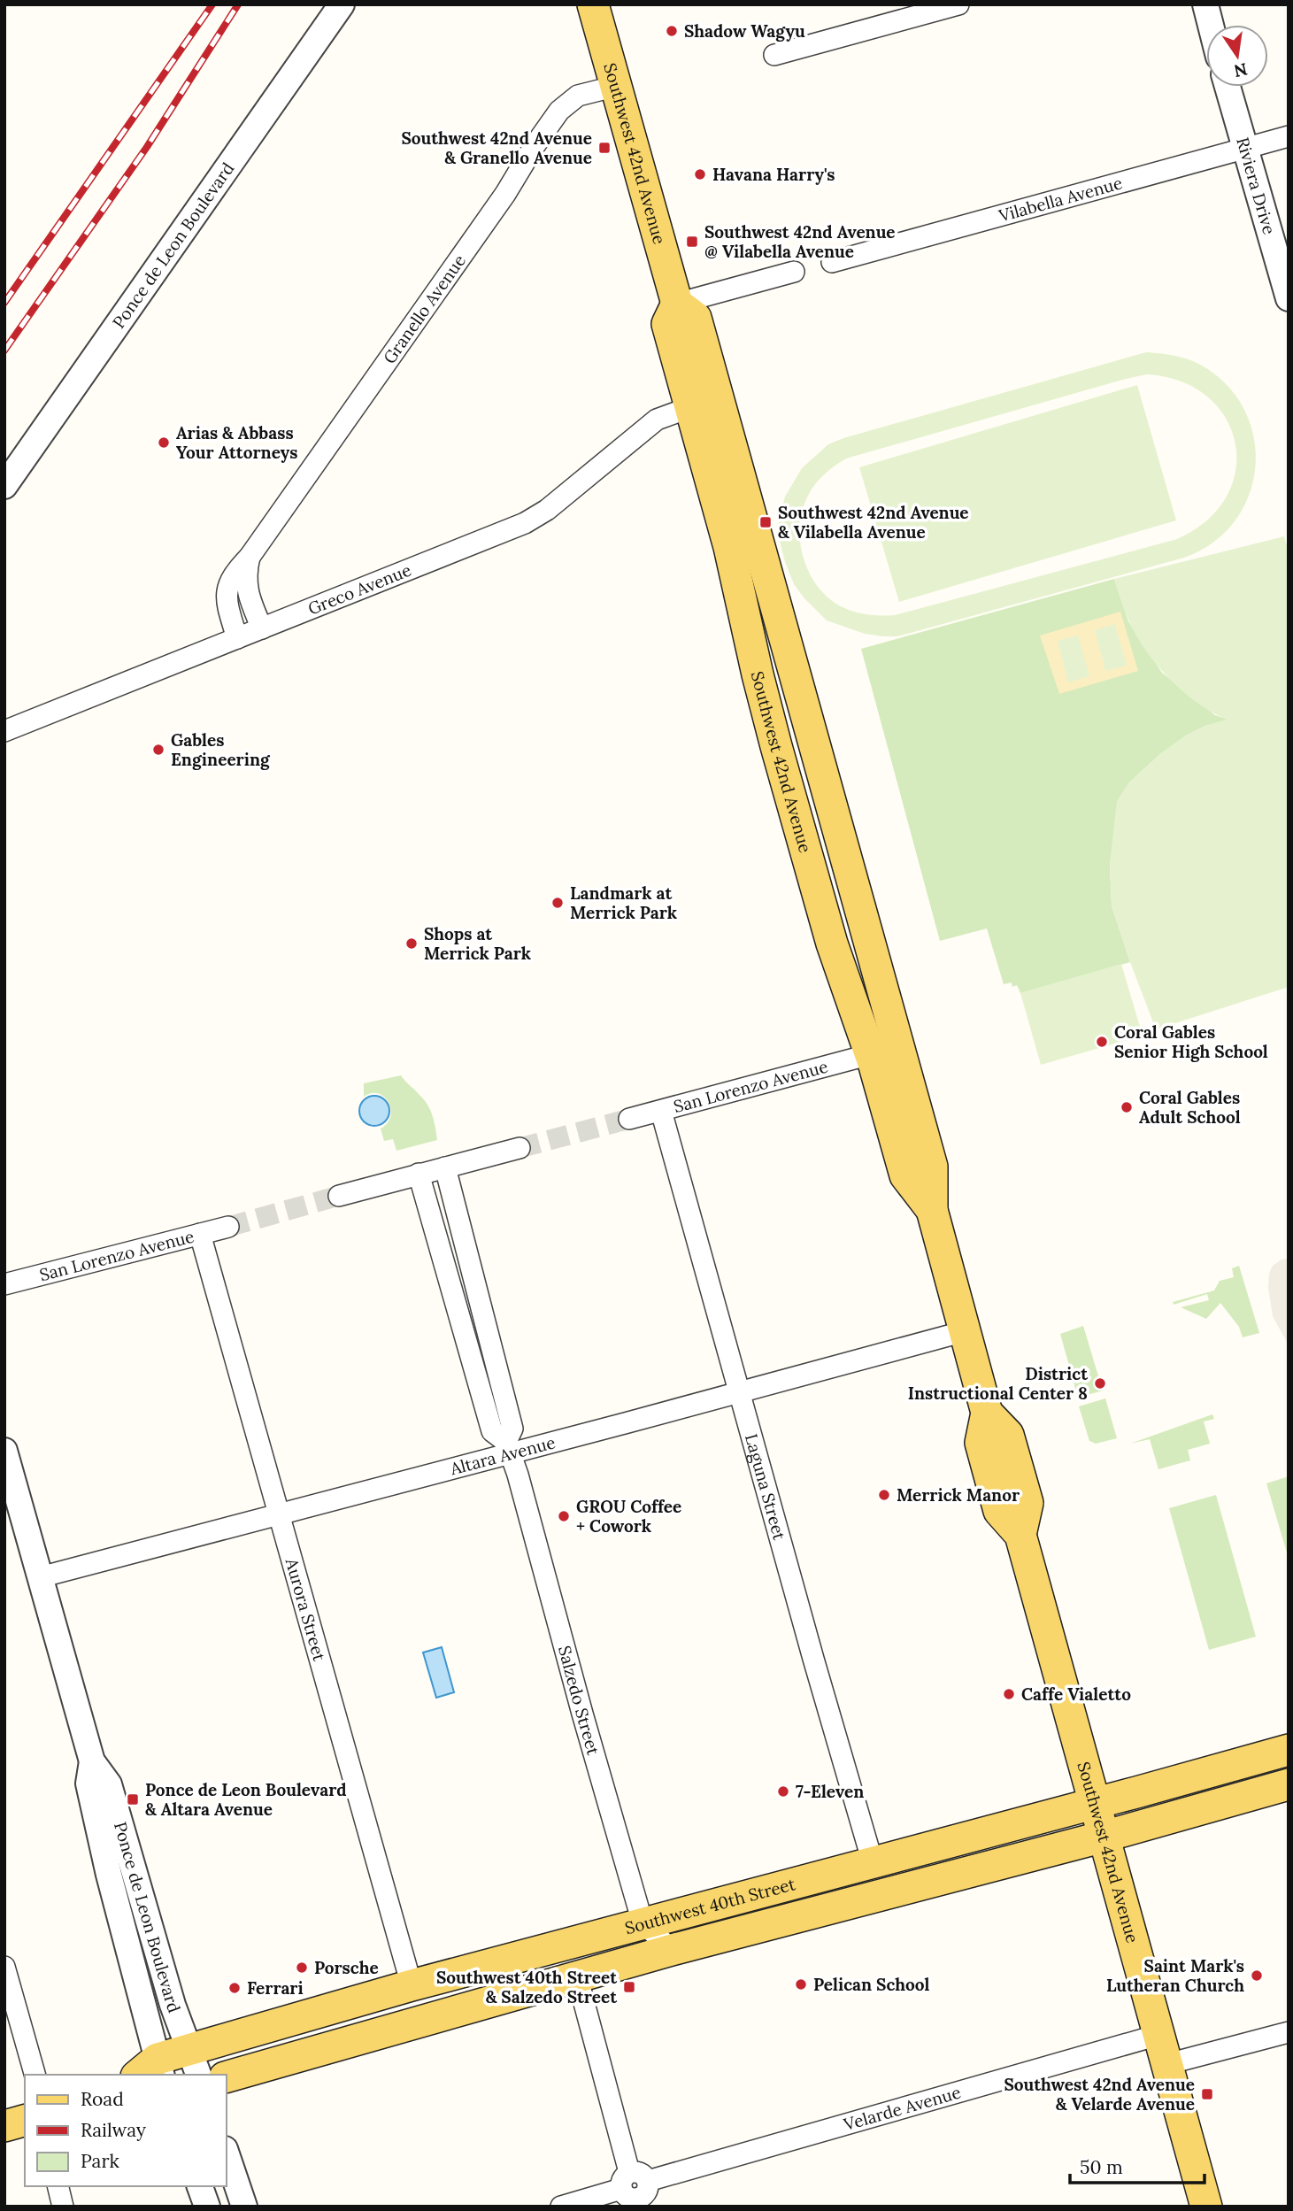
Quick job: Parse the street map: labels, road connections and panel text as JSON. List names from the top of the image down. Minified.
{"streets":{"main road":["Southwest 42nd Avenue","Southwest 40th Street"],"street":["Riviera Drive","Vilabella Avenue","Ponce de Leon Boulevard","Granello Avenue","Greco Avenue","San Lorenzo Avenue","Altara Avenue","Laguna Street","Aurora Street","Salzedo Street","Velarde Avenue"]},"crossings":[["Southwest 42nd Avenue","Granello Avenue"],["Southwest 42nd Avenue","Greco Avenue"],["Southwest 42nd Avenue","San Lorenzo Avenue"],["Southwest 42nd Avenue","Altara Avenue"],["Southwest 42nd Avenue","Southwest 40th Street"],["Southwest 42nd Avenue","Velarde Avenue"],["Riviera Drive","Vilabella Avenue"],["Ponce de Leon Boulevard","Altara Avenue"],["Ponce de Leon Boulevard","Southwest 40th Street"],["Granello Avenue","Greco Avenue"],["San Lorenzo Avenue","Laguna Street"],["San Lorenzo Avenue","Aurora Street"],["Altara Avenue","Laguna Street"],["Altara Avenue","Aurora Street"],["Altara Avenue","Salzedo Street"],["Laguna Street","Southwest 40th Street"],["Aurora Street","Southwest 40th Street"],["Salzedo Street","Southwest 40th Street"]],"places":{"other":["Shadow Wagyu","Havana Harry's","Arias & Abbass Your Attorneys","Gables Engineering","Landmark at Merrick Park","Shops at Merrick Park","Coral Gables Senior High School","Coral Gables Adult School","District Instructional Center 8","Merrick Manor","GROU Coffee + Cowork","Caffe Vialetto","7-Eleven","Porsche","Saint Mark's Lutheran Church","Pelican School","Ferrari"],"transit":["Southwest 42nd Avenue & Granello Avenue","Southwest 42nd Avenue @ Vilabella Avenue","Southwest 42nd Avenue & Vilabella Avenue","Ponce de Leon Boulevard & Altara Avenue","Southwest 40th Street & Salzedo Street","Southwest 42nd Avenue & Velarde Avenue"]},"legend":["Road","Railway","Park"],"scale_bar":"50 m","north":"bottom"}
